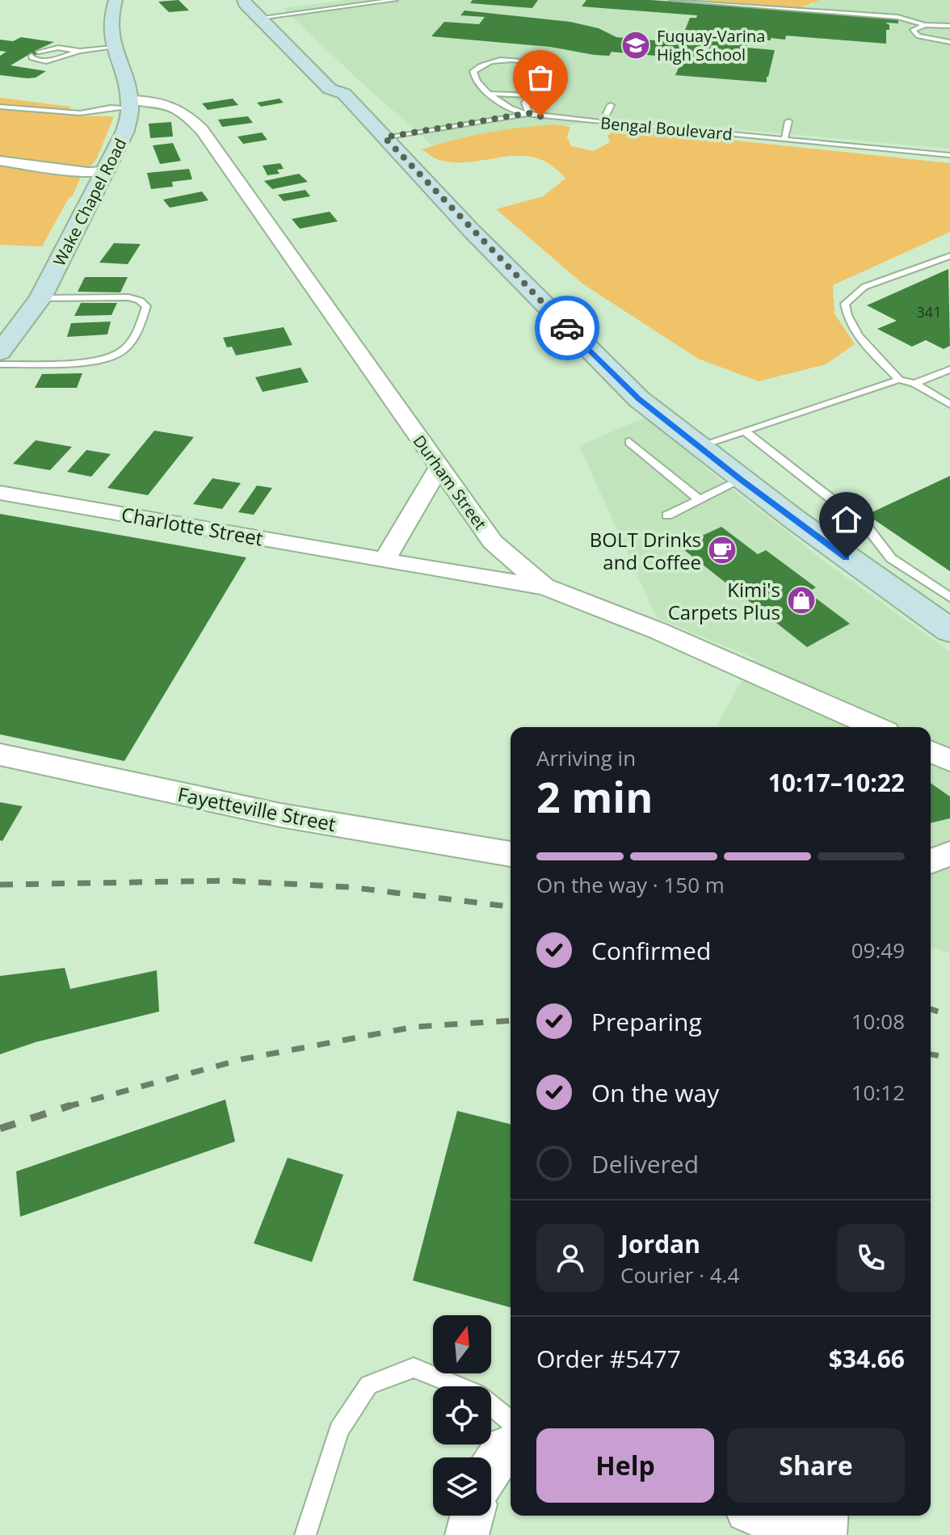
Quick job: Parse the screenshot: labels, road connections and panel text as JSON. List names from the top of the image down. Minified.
{"streets":{"main road":["Wake Chapel Road"],"street":["Durham Street","Charlotte Street","Fayetteville Street"],"lane":["Bengal Boulevard"]},"crossings":[["Wake Chapel Road","Durham Street"],["Durham Street","Charlotte Street"]],"places":{"school or university":["Fuquay-Varina High School"],"cafe":["BOLT Drinks and Coffee"],"shop":["Kimi's Carpets Plus"]},"house_numbers":["341"],"north":"top","page":{"heading":["2 min","Arriving in","10:17–10:22"],"panel":["Jordan","Courier · 4.4","Order #5477","$34.66"],"bar":"On the way · 150 m","list":[["Confirmed","09:49"],["Preparing","10:08"],["On the way","10:12"],"Delivered"],"buttons":["Help","Share"]}}
